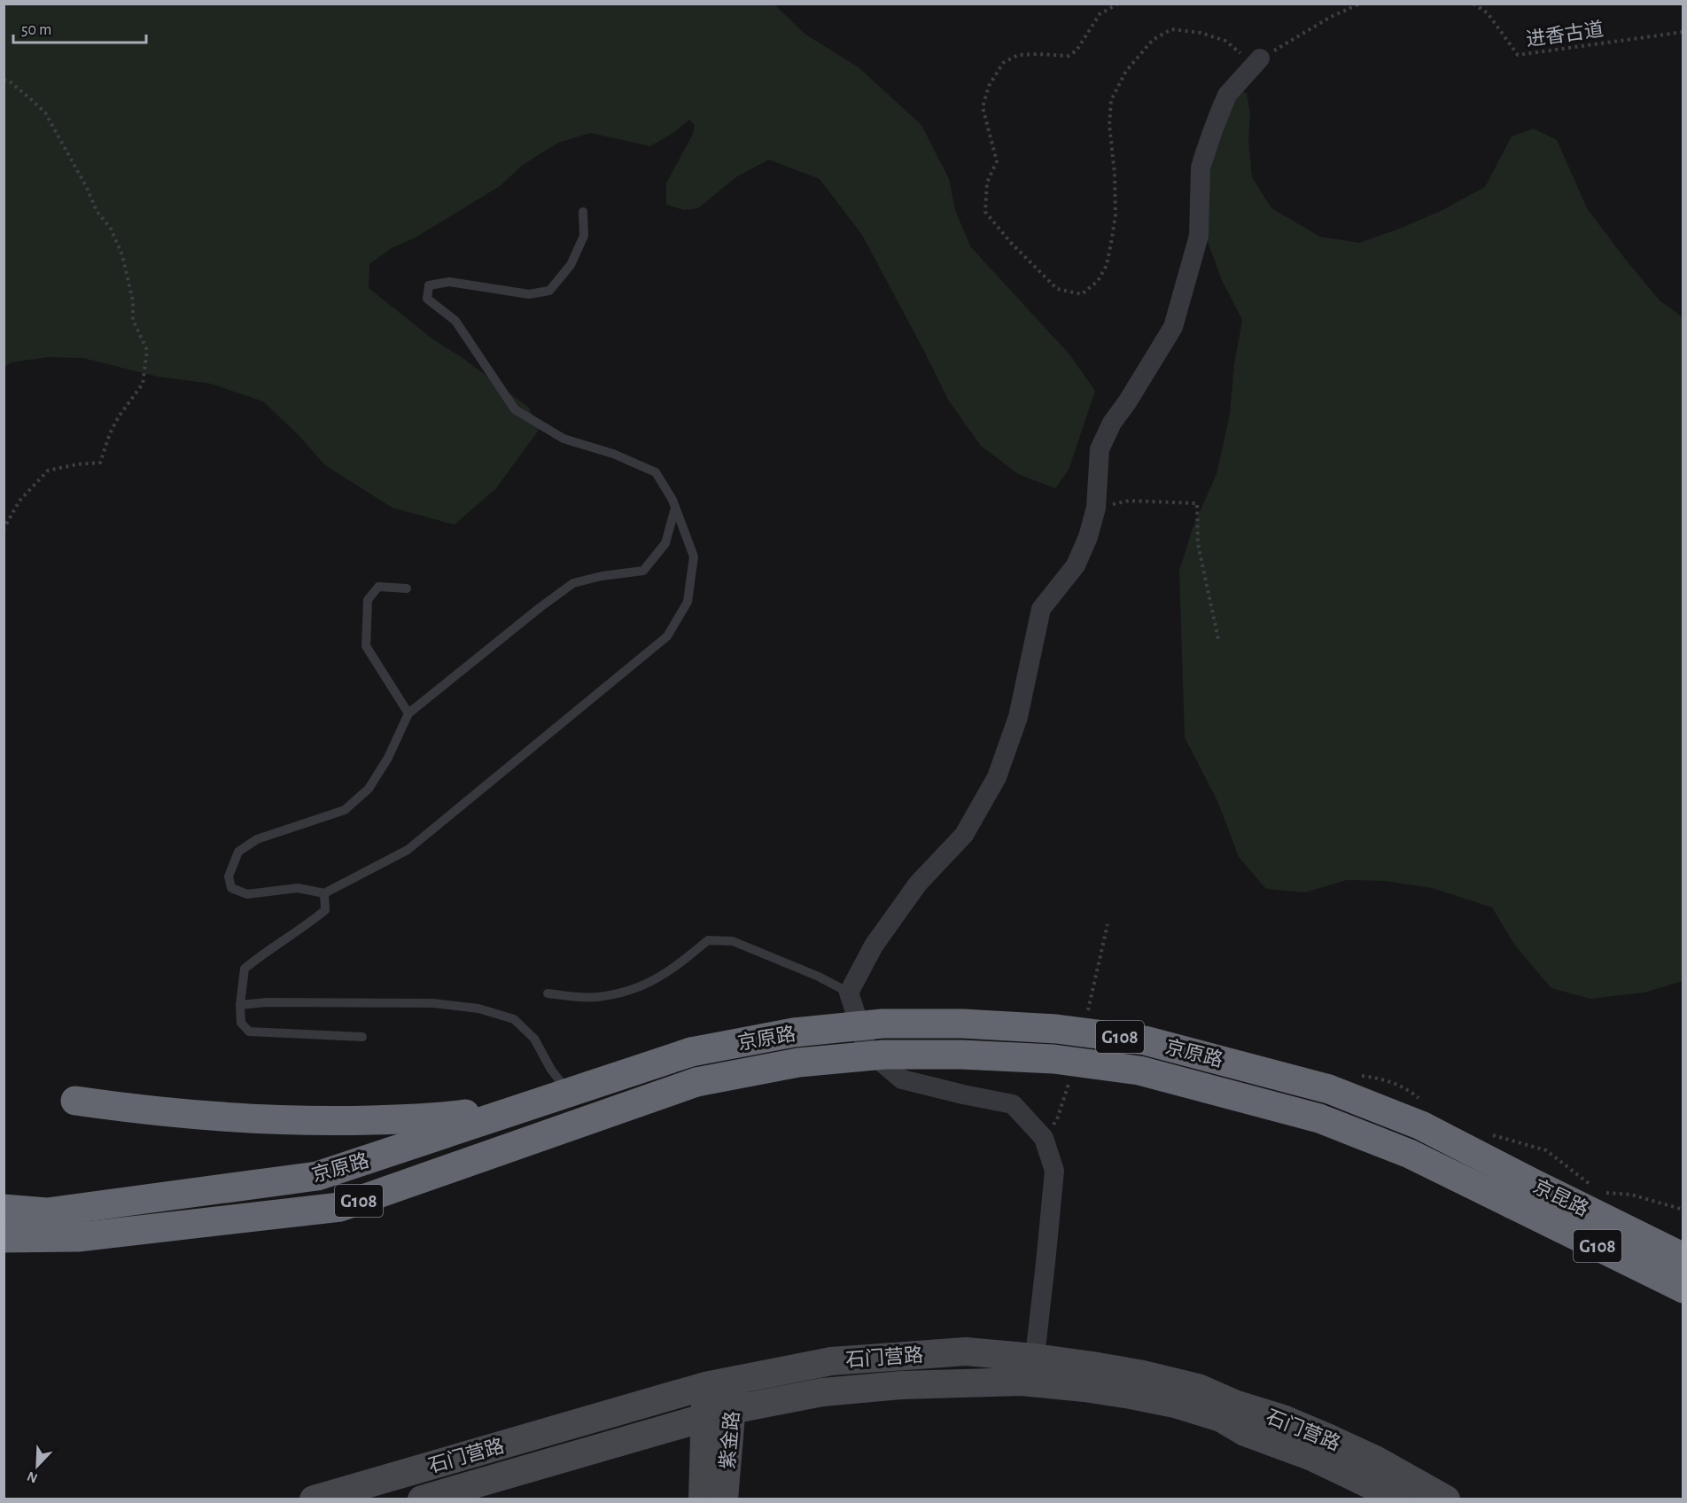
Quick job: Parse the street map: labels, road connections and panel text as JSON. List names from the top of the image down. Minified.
{"streets":{"highway":["G108","京原路","京昆路"],"main road":["石门营路","紫金路"],"path":["进香古道"]},"crossings":[["京原路","京昆路"],["石门营路","紫金路"]],"scale_bar":"50 m","north":"bottom left"}
